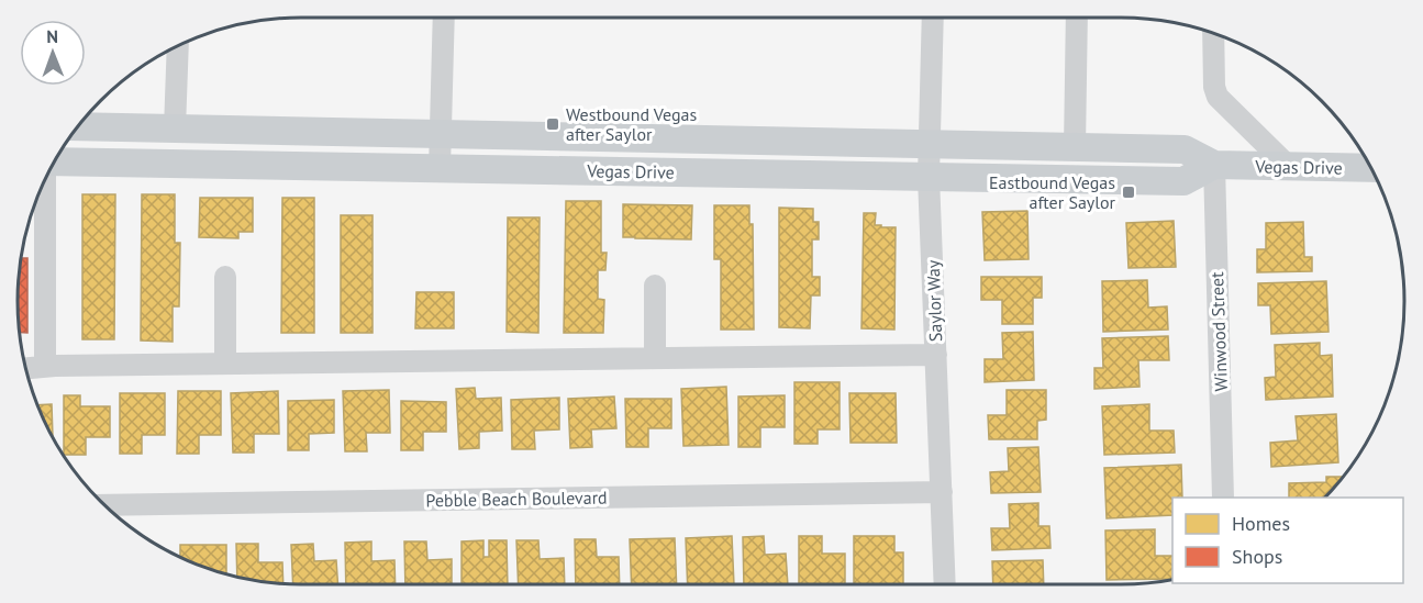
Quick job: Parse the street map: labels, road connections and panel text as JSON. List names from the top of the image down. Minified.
{"streets":{"main road":["Vegas Drive"],"street":["Saylor Way","Winwood Street","Pebble Beach Boulevard"]},"crossings":[["Vegas Drive","Saylor Way"],["Vegas Drive","Winwood Street"],["Saylor Way","Pebble Beach Boulevard"]],"places":{"transit":["Westbound Vegas after Saylor","Eastbound Vegas after Saylor"]},"legend":["Homes","Shops"],"north":"top"}
